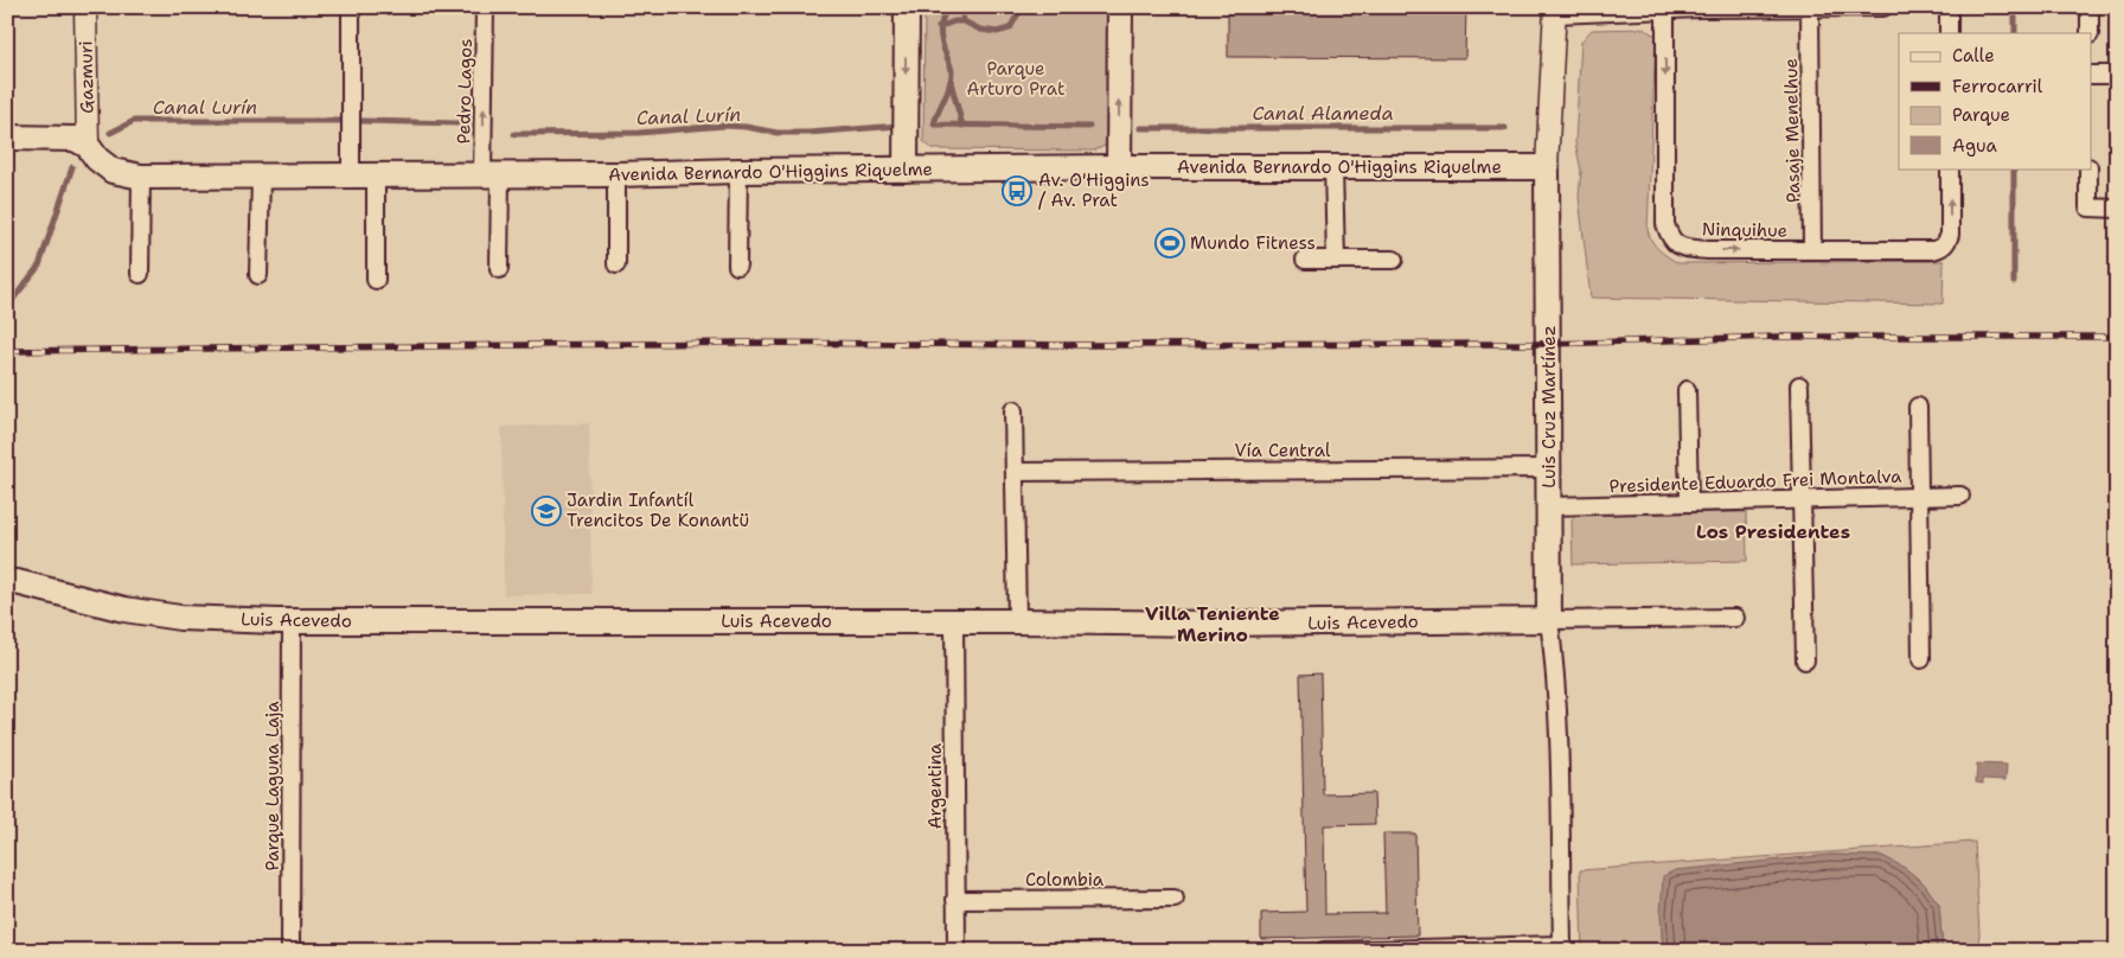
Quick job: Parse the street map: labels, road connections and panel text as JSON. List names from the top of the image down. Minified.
{"streets":{"main road":["Avenida Bernardo O'Higgins Riquelme","Luis Cruz Martínez","Luis Acevedo"],"street":["Gazmuri","Pedro Lagos","Pasaje Menelhue","Ninquihue","Vía Central","Presidente Eduardo Frei Montalva","Parque Laguna Laja","Argentina","Colombia"]},"crossings":[["Gazmuri","Avenida Bernardo O'Higgins Riquelme"],["Pedro Lagos","Avenida Bernardo O'Higgins Riquelme"],["Pasaje Menelhue","Ninquihue"],["Avenida Bernardo O'Higgins Riquelme","Luis Cruz Martínez"],["Luis Cruz Martínez","Vía Central"],["Luis Cruz Martínez","Presidente Eduardo Frei Montalva"],["Luis Cruz Martínez","Luis Acevedo"],["Luis Acevedo","Parque Laguna Laja"],["Luis Acevedo","Argentina"],["Argentina","Colombia"]],"districts":["Los Presidentes","Villa Teniente Merino"],"water":["Canal Lurín","Canal Alameda"],"parks":["Parque Arturo Prat"],"places":{"bus stop":["Av. O'Higgins / Av. Prat"],"sports":["Mundo Fitness"],"school or university":["Jardin Infantíl Trencitos De Konantü"]},"legend":["Calle","Ferrocarril","Parque","Agua"]}
